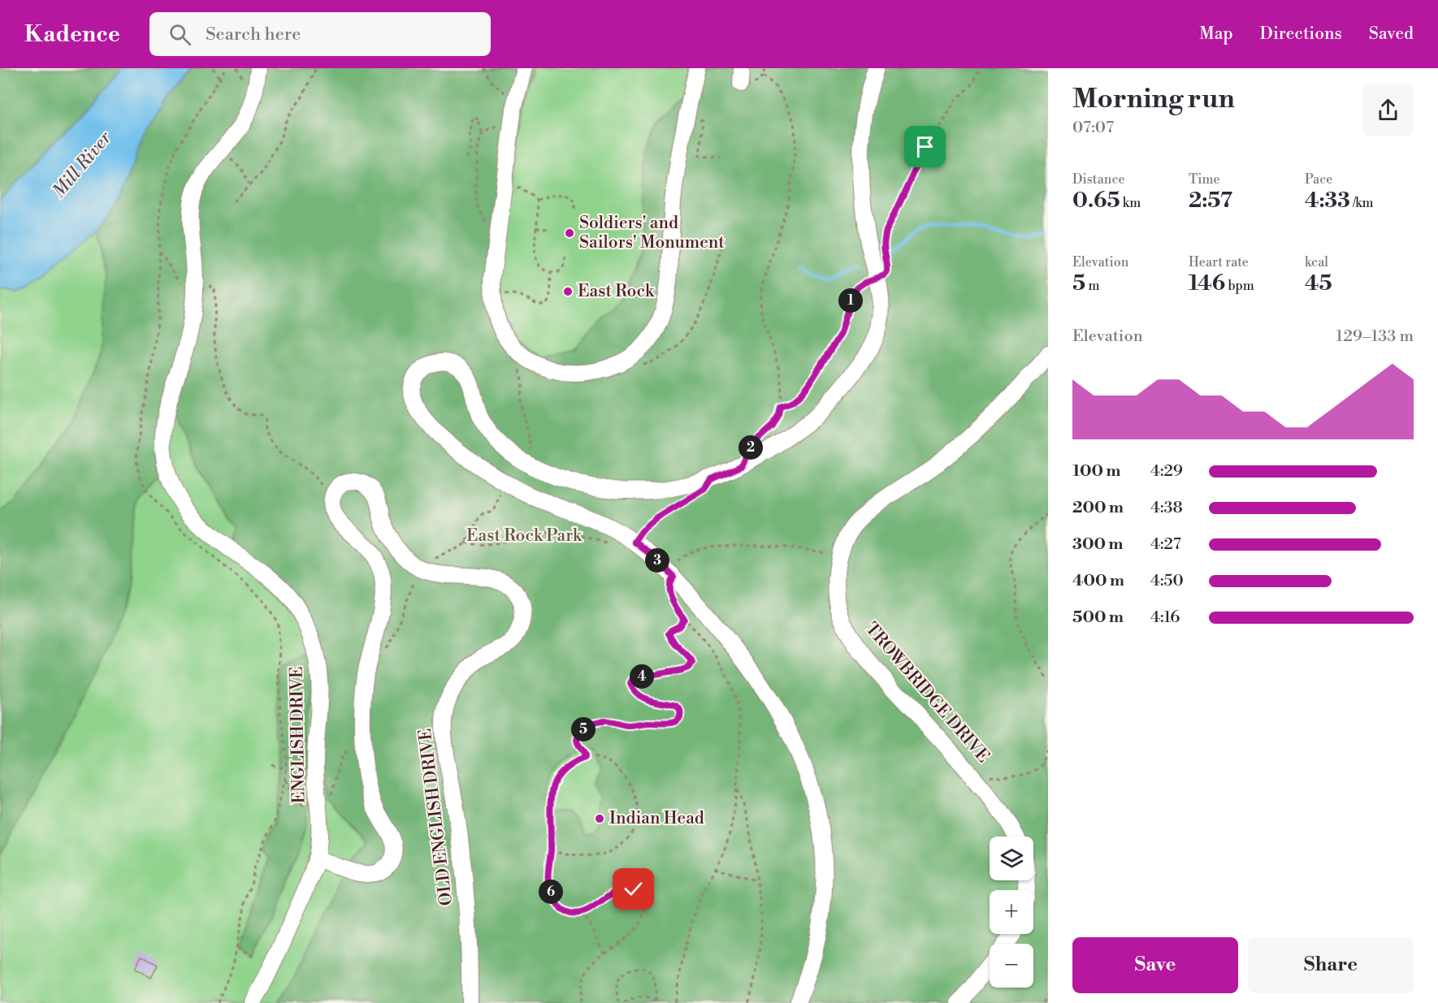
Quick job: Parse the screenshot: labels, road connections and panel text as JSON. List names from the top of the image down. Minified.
{"streets":{"street":["TROWBRIDGE DRIVE","ENGLISH DRIVE","OLD ENGLISH DRIVE"]},"water":["Mill River"],"parks":["East Rock Park"],"places":["Soldiers' and Sailors' Monument","East Rock","Indian Head"],"page":{"header":"Kadence","search":"Search here","nav":["Map","Directions","Saved"],"heading":["Morning run","07:07"],"stats":[["Distance","0.65 km"],["Time","2:57"],["Pace","4:33 /km"],["Elevation","5 m"],["Heart rate","146 bpm"],["kcal","45"]],"pins":["1","2","3","4","5","6"],"chart":["Elevation","129–133 m"],"list":[{"name":"100 m","note":"4:29"},{"name":"200 m","note":"4:38"},{"name":"300 m","note":"4:27"},{"name":"400 m","note":"4:50"},{"name":"500 m","note":"4:16"}],"map_buttons":["+","−"],"buttons":["Save","Share"]}}
